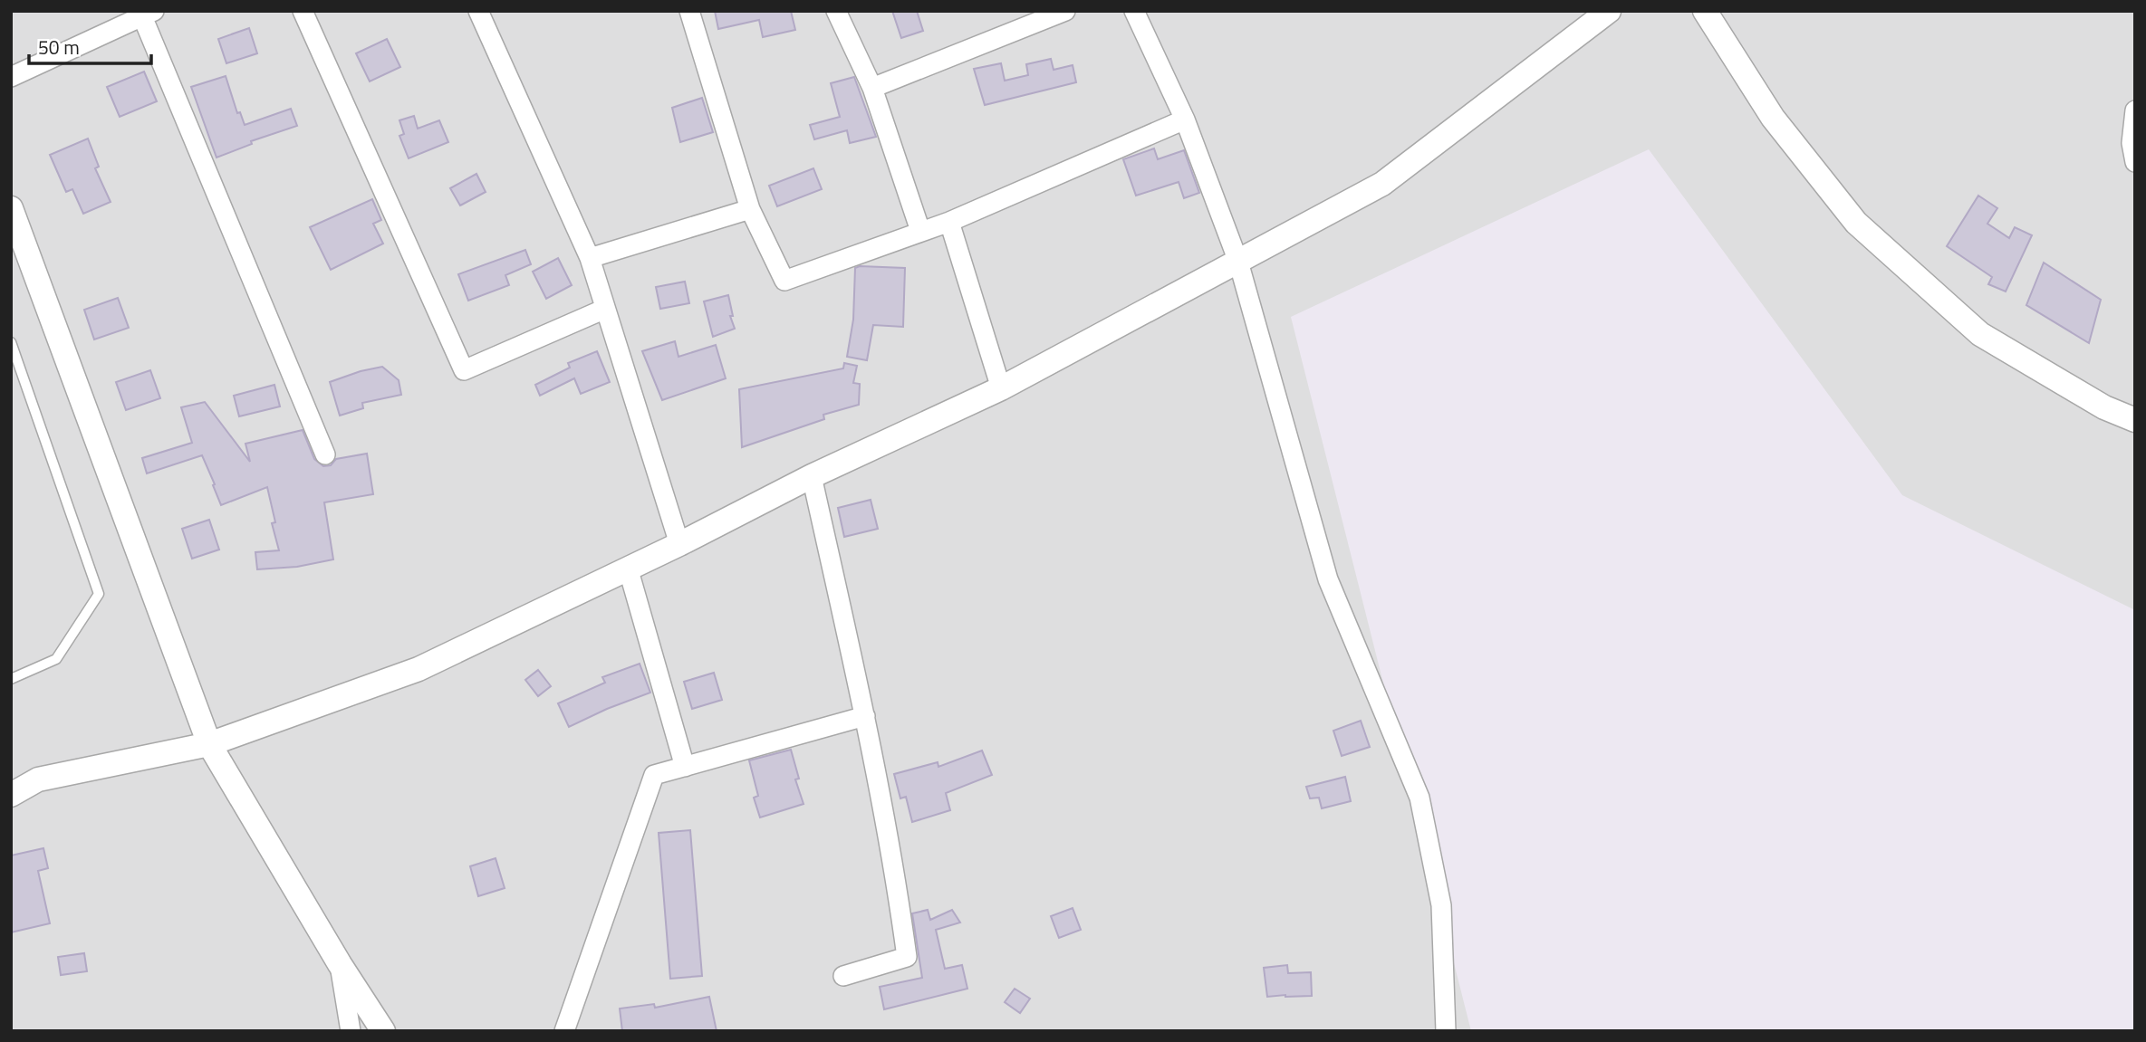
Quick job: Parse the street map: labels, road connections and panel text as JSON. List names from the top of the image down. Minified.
{"scale_bar":"50 m"}
